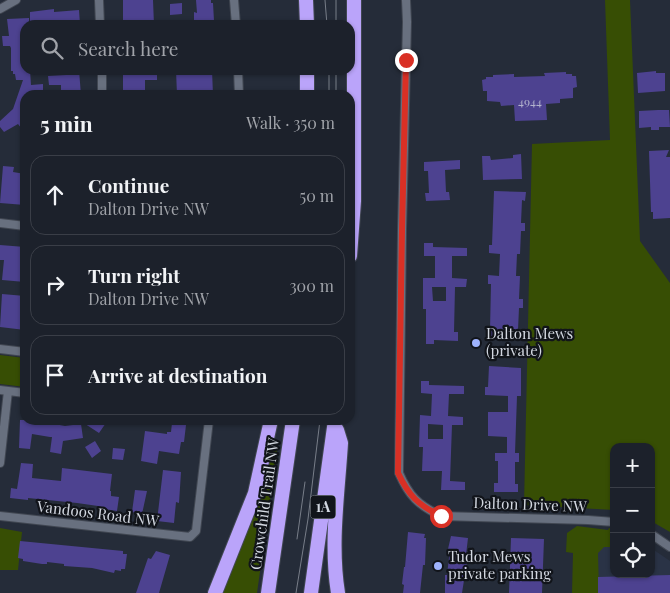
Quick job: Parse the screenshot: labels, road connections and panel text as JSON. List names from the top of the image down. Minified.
{"streets":{"highway":["Crowchild Trail NW","1A"],"street":["Dalton Drive NW","Vandoos Road NW"]},"places":["Dalton Mews (private)","Tudor Mews private parking"],"house_numbers":["4944"],"page":{"search":"Search here","heading":["5 min","Walk · 350 m"],"list":[["Continue","Dalton Drive NW","50 m"],["Turn right","Dalton Drive NW","300 m"],"Arrive at destination"],"map_buttons":["+","−"]}}
